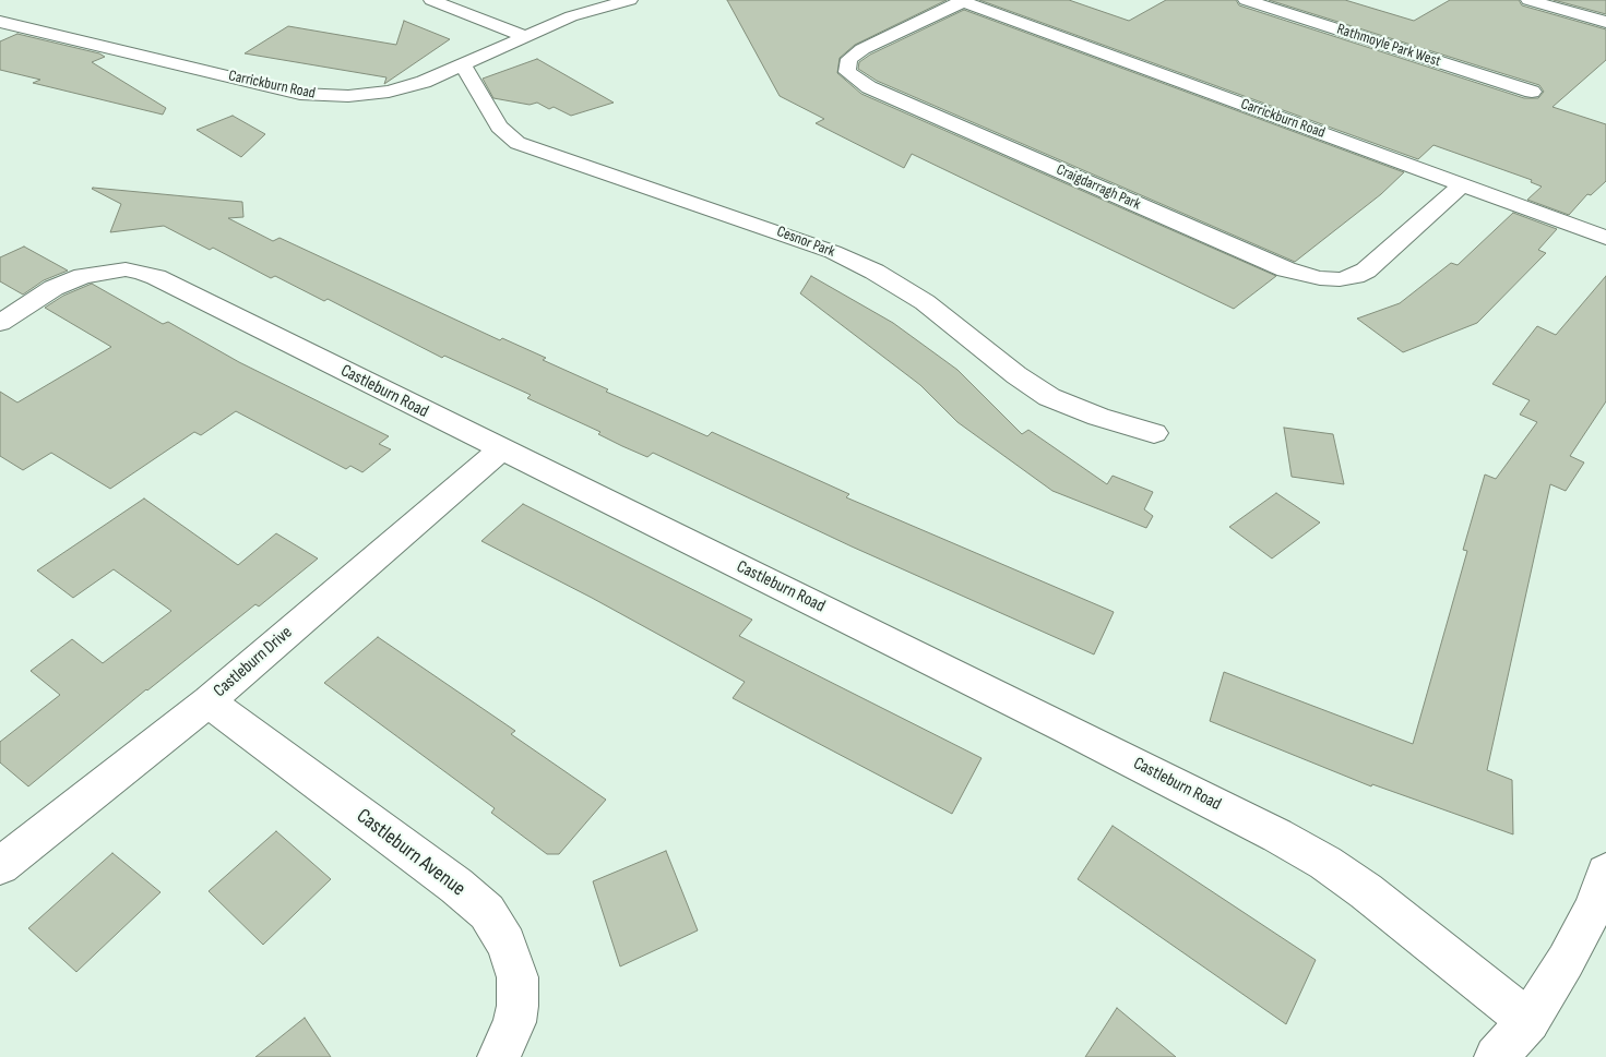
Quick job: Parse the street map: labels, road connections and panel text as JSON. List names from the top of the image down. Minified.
{"streets":{"street":["Rathmoyle Park West","Carrickburn Road","Craigdarragh Park","Cesnor Park","Castleburn Road","Castleburn Drive","Castleburn Avenue"]},"crossings":[["Carrickburn Road","Craigdarragh Park"],["Carrickburn Road","Cesnor Park"],["Castleburn Road","Castleburn Drive"],["Castleburn Drive","Castleburn Avenue"]]}
